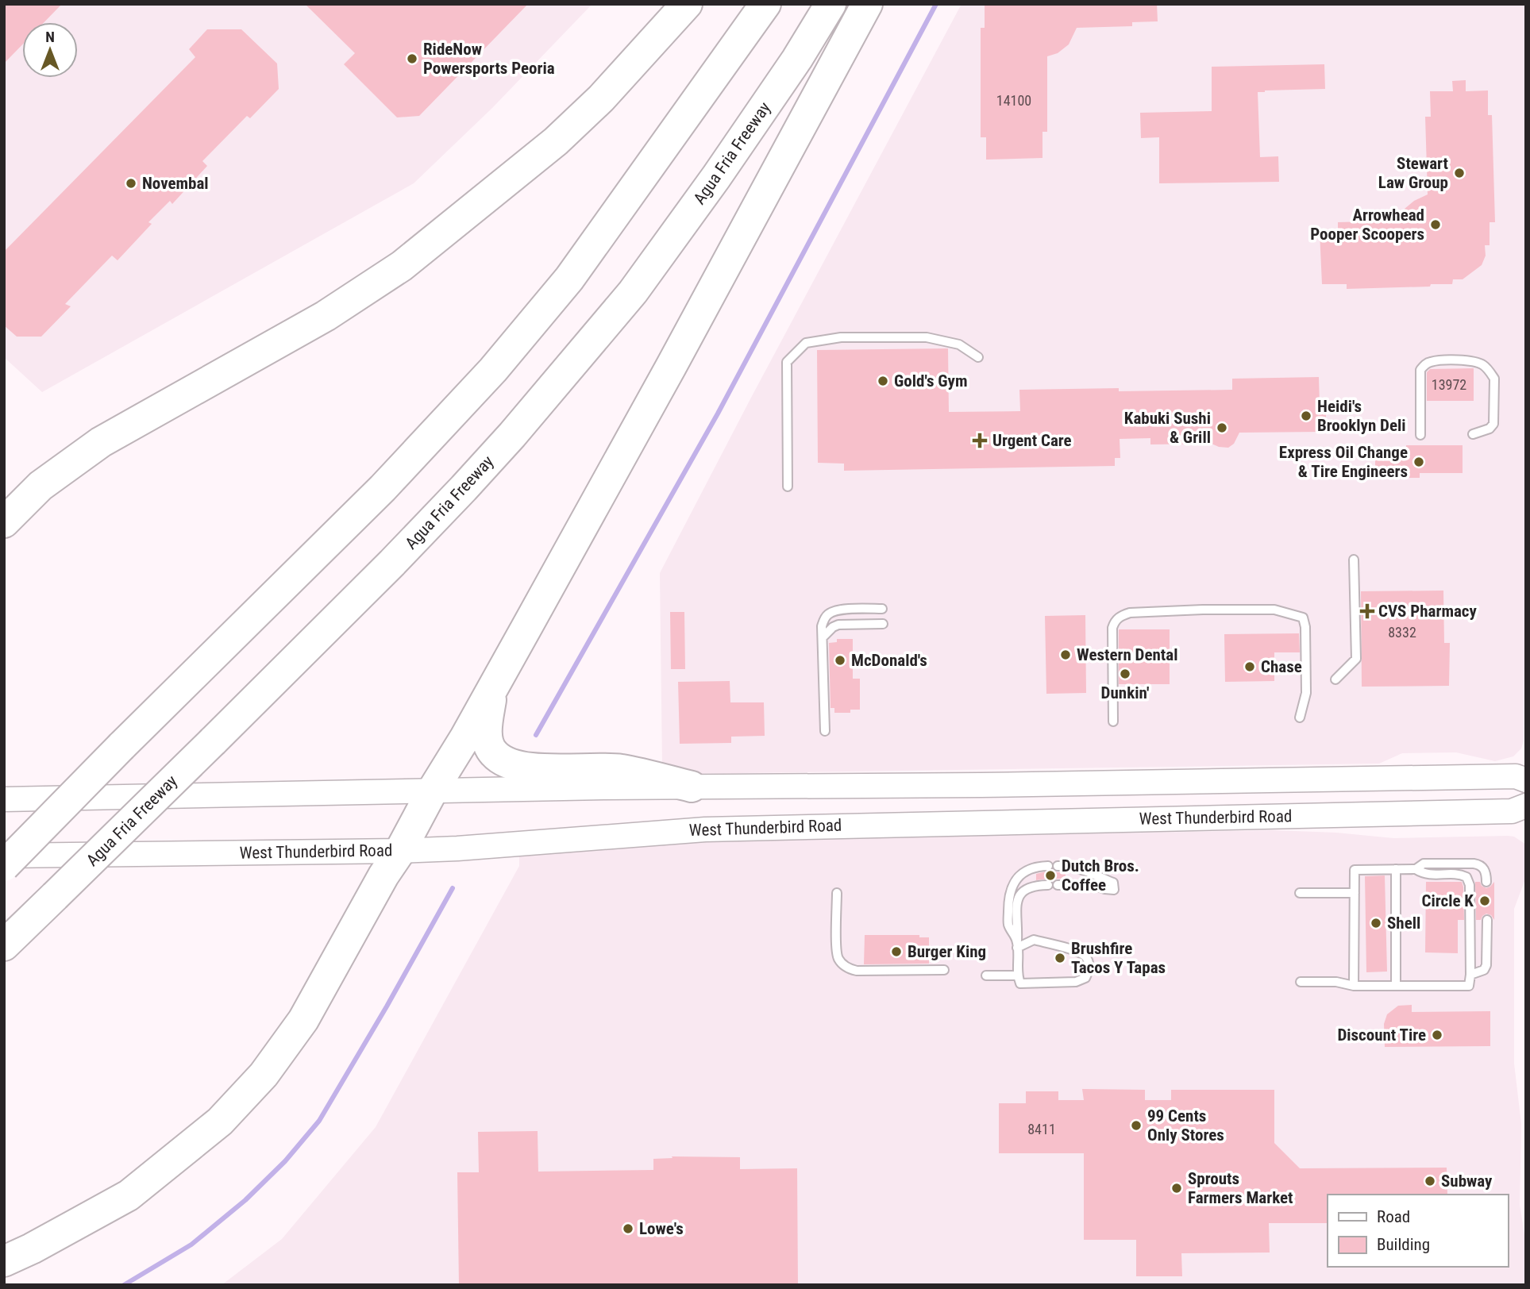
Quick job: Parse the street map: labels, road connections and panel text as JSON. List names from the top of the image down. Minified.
{"streets":{"highway":["Agua Fria Freeway"],"main road":["West Thunderbird Road"]},"places":{"other":["RideNow Powersports Peoria","Stewart Law Group","Novembal","Arrowhead Pooper Scoopers","Gold's Gym","Heidi's Brooklyn Deli","Kabuki Sushi & Grill","Express Oil Change & Tire Engineers","Western Dental","McDonald's","Chase","Dunkin'","Dutch Bros. Coffee","Circle K","Shell","Burger King","Brushfire Tacos Y Tapas","Discount Tire","99 Cents Only Stores","Subway","Sprouts Farmers Market","Lowe's"],"health":["Urgent Care","CVS Pharmacy"]},"house_numbers":["14100","13972","8332","8411"],"legend":["Road","Building"],"north":"top"}
